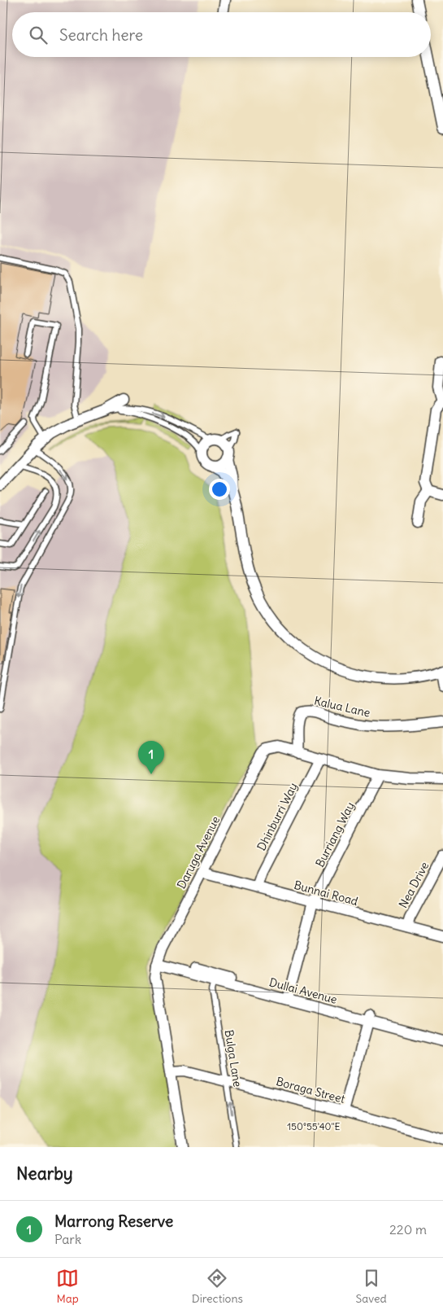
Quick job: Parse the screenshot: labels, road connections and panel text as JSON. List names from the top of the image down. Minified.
{"streets":{"street":["Kalua Lane","Dhinburri Way","Burriang Way","Daruga Avenue","Nea Drive","Bunnai Road","Dullai Avenue","Boraga Street"],"lane":["Bulga Lane"]},"crossings":[["Kalua Lane","Daruga Avenue"],["Dhinburri Way","Daruga Avenue"],["Dhinburri Way","Bunnai Road"],["Burriang Way","Daruga Avenue"],["Burriang Way","Bunnai Road"],["Burriang Way","Dullai Avenue"],["Daruga Avenue","Bunnai Road"],["Daruga Avenue","Dullai Avenue"],["Daruga Avenue","Boraga Street"],["Nea Drive","Bunnai Road"],["Dullai Avenue","Bulga Lane"],["Bulga Lane","Boraga Street"]],"one_way":["Bulga Lane"],"page":{"search":"Search here","pins":"1","heading":"Nearby","list":[{"mark":"1","name":"Marrong Reserve","note":"Park","value":"220 m"}],"nav":["Map","Directions","Saved"]},"coordinates":["150°55'40\"E"]}
